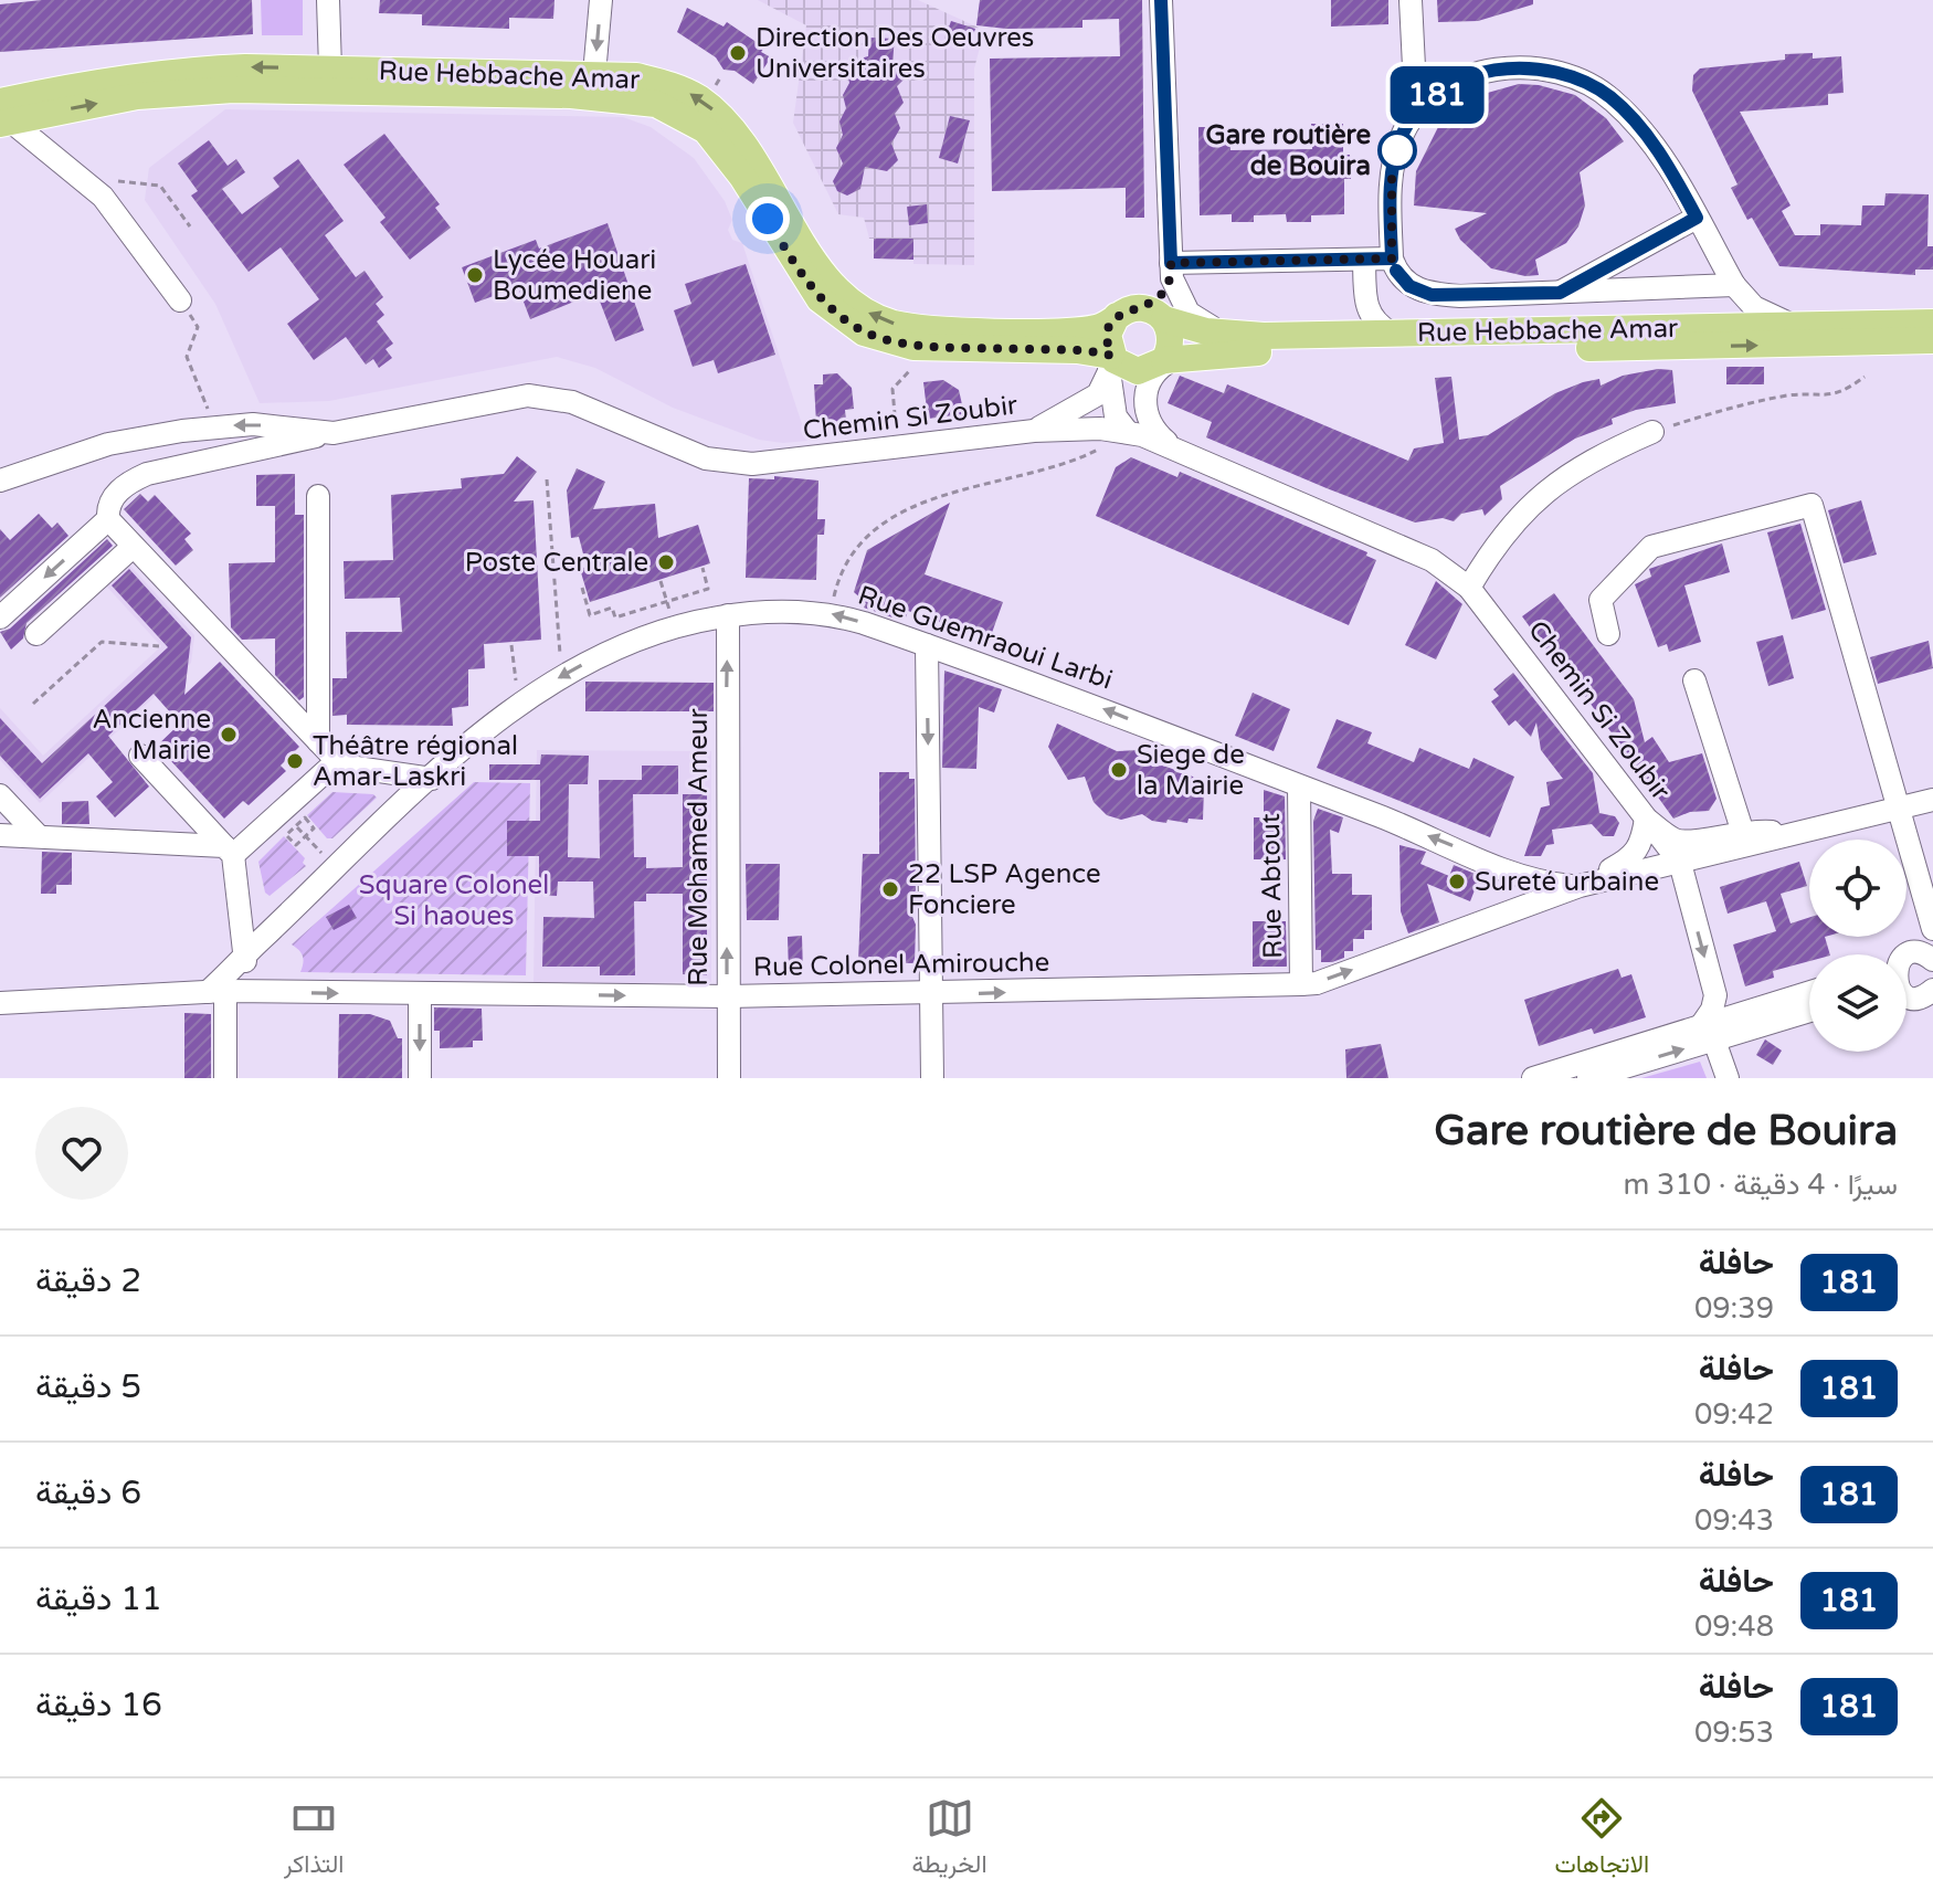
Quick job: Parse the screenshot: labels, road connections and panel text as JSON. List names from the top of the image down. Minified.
{"streets":{"main road":["Rue Hebbache Amar"],"street":["Chemin Si Zoubir","Rue Guemraoui Larbi","Rue Mohamed Ameur","Rue Abtout","Rue Colonel Amirouche"]},"crossings":[["Rue Guemraoui Larbi","Rue Mohamed Ameur"],["Rue Guemraoui Larbi","Rue Abtout"],["Rue Guemraoui Larbi","Rue Colonel Amirouche"],["Rue Mohamed Ameur","Rue Colonel Amirouche"],["Rue Abtout","Rue Colonel Amirouche"]],"one_way":["Rue Guemraoui Larbi","Rue Mohamed Ameur","Rue Colonel Amirouche"],"parks":["Square Colonel Si haoues"],"places":["Direction Des Oeuvres Universitaires","Gare routière de Bouira","Lycée Houari Boumediene","Poste Centrale","Ancienne Mairie","Théâtre régional Amar-Laskri","Siege de la Mairie","Sureté urbaine","22 LSP Agence Fonciere"],"lines":["bus line 181"],"page":{"on_map":"181","heading":["Gare routière de Bouira","سيرًا · 4 دقيقة · 310 m"],"list":[{"mark":"181","name":"حافلة","note":"09:39","value":"2 دقيقة"},{"mark":"181","name":"حافلة","note":"09:42","value":"5 دقيقة"},{"mark":"181","name":"حافلة","note":"09:43","value":"6 دقيقة"},{"mark":"181","name":"حافلة","note":"09:48","value":"11 دقيقة"},{"mark":"181","name":"حافلة","note":"09:53","value":"16 دقيقة"}],"tabs":["الاتجاهات","الخريطة","التذاكر"]}}
